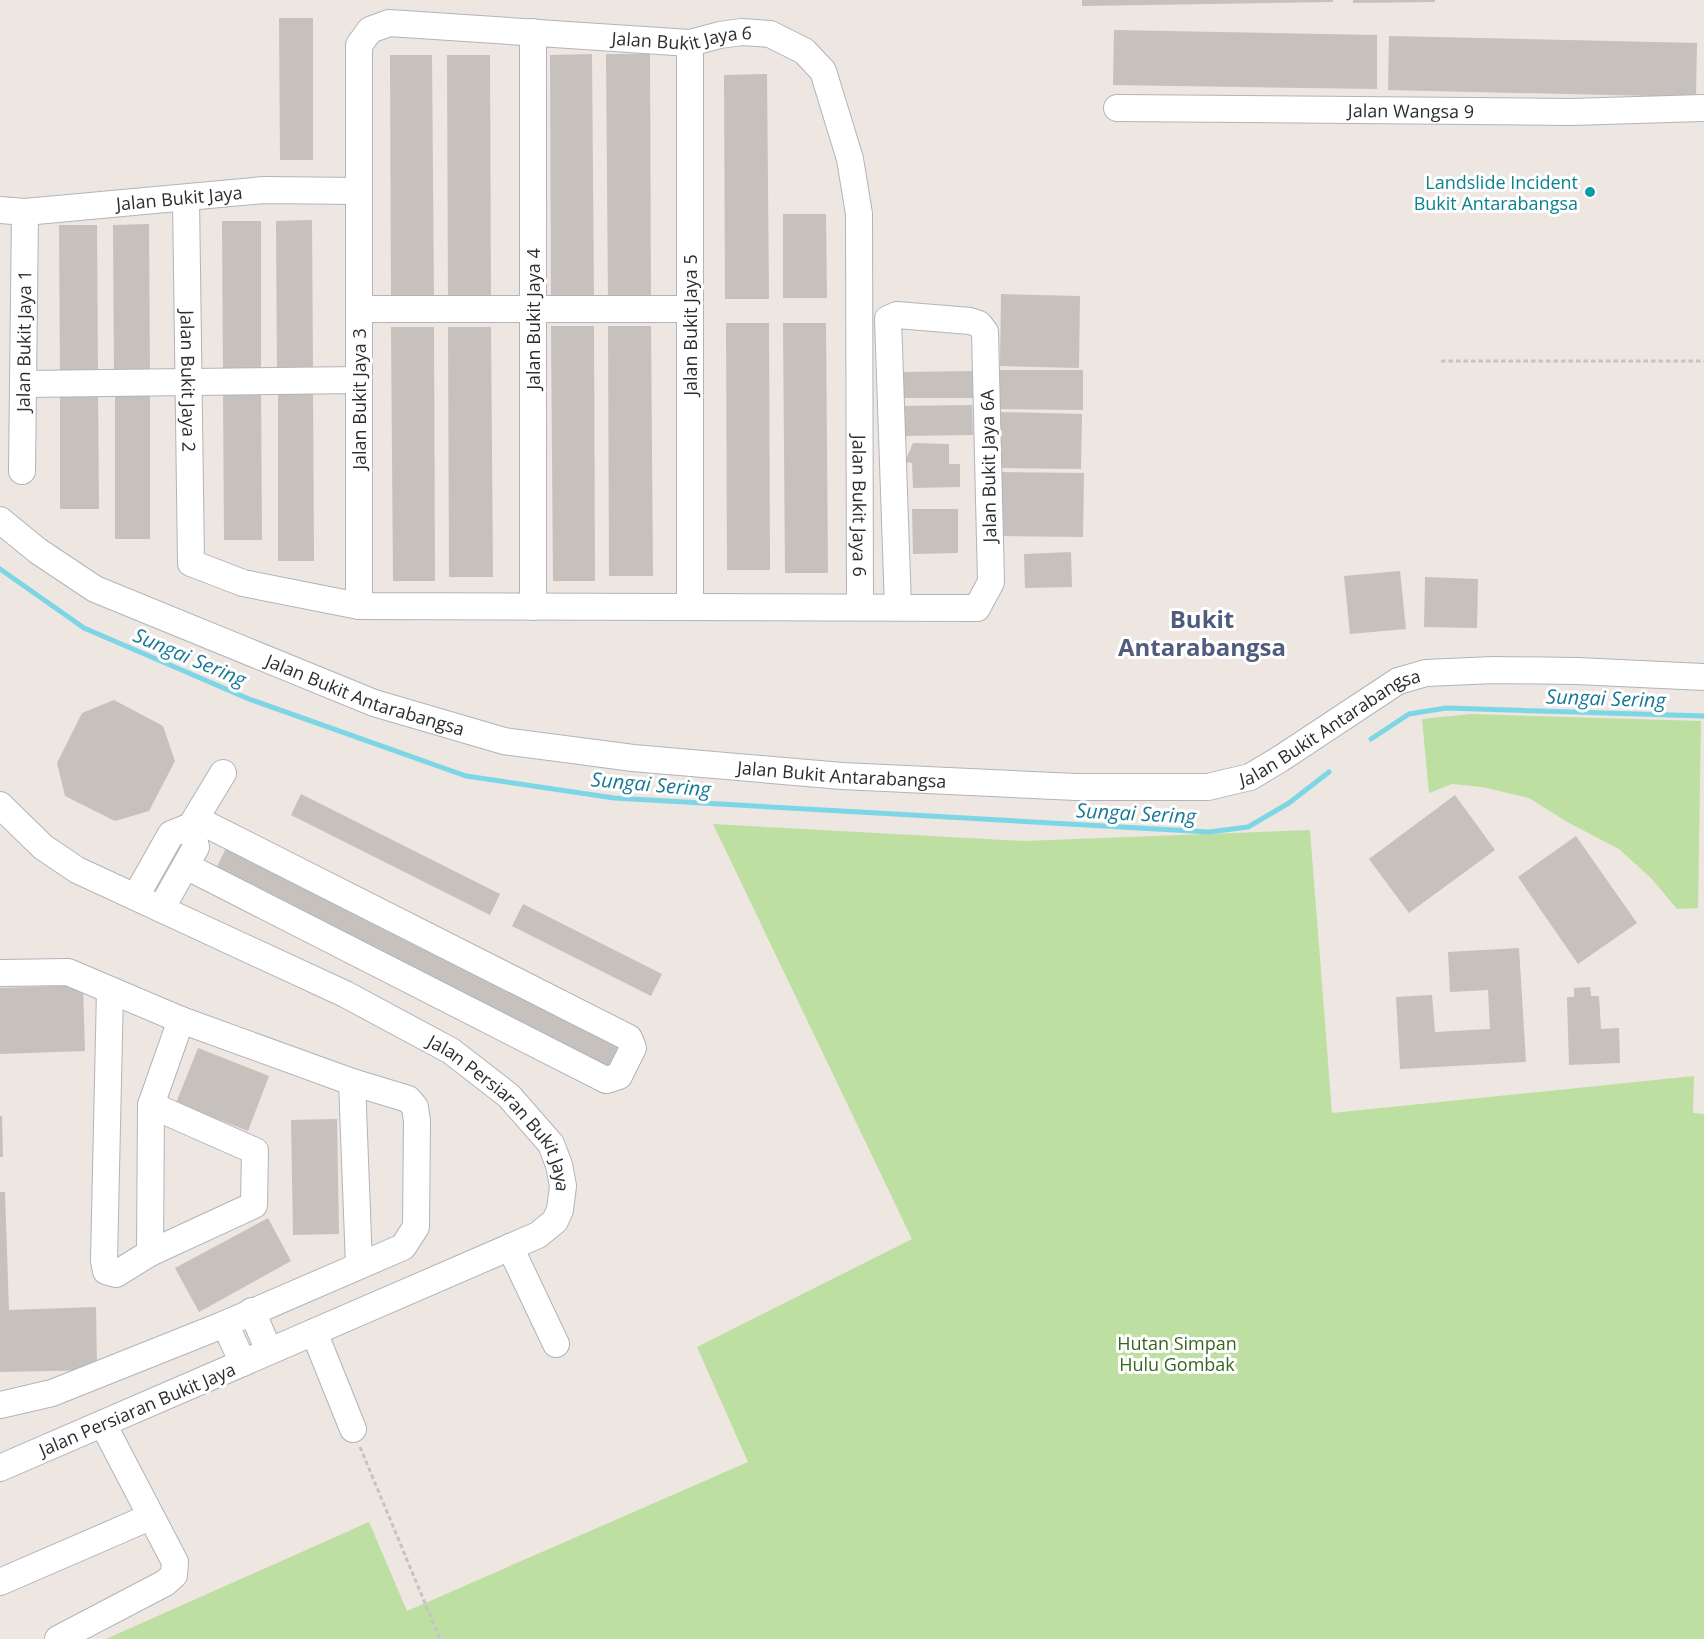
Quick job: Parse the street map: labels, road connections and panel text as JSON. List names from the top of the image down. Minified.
{"streets":{"street":["Jalan Bukit Jaya 6","Jalan Wangsa 9","Jalan Bukit Jaya","Jalan Bukit Jaya 4","Jalan Bukit Jaya 5","Jalan Bukit Jaya 1","Jalan Bukit Jaya 2","Jalan Bukit Jaya 3","Jalan Bukit Jaya 6A","Jalan Bukit Antarabangsa","Jalan Persiaran Bukit Jaya"]},"crossings":[["Jalan Bukit Jaya 6","Jalan Bukit Jaya"],["Jalan Bukit Jaya 6","Jalan Bukit Jaya 4"],["Jalan Bukit Jaya 6","Jalan Bukit Jaya 5"],["Jalan Bukit Jaya 6","Jalan Bukit Jaya 3"],["Jalan Bukit Jaya","Jalan Bukit Jaya 1"],["Jalan Bukit Jaya","Jalan Bukit Jaya 2"],["Jalan Bukit Jaya","Jalan Bukit Jaya 3"],["Jalan Bukit Jaya 2","Jalan Bukit Jaya 3"]],"districts":["Bukit Antarabangsa"],"water":["Sungai Sering"],"parks":["Hutan Simpan Hulu Gombak"],"places":["Landslide Incident Bukit Antarabangsa"]}
